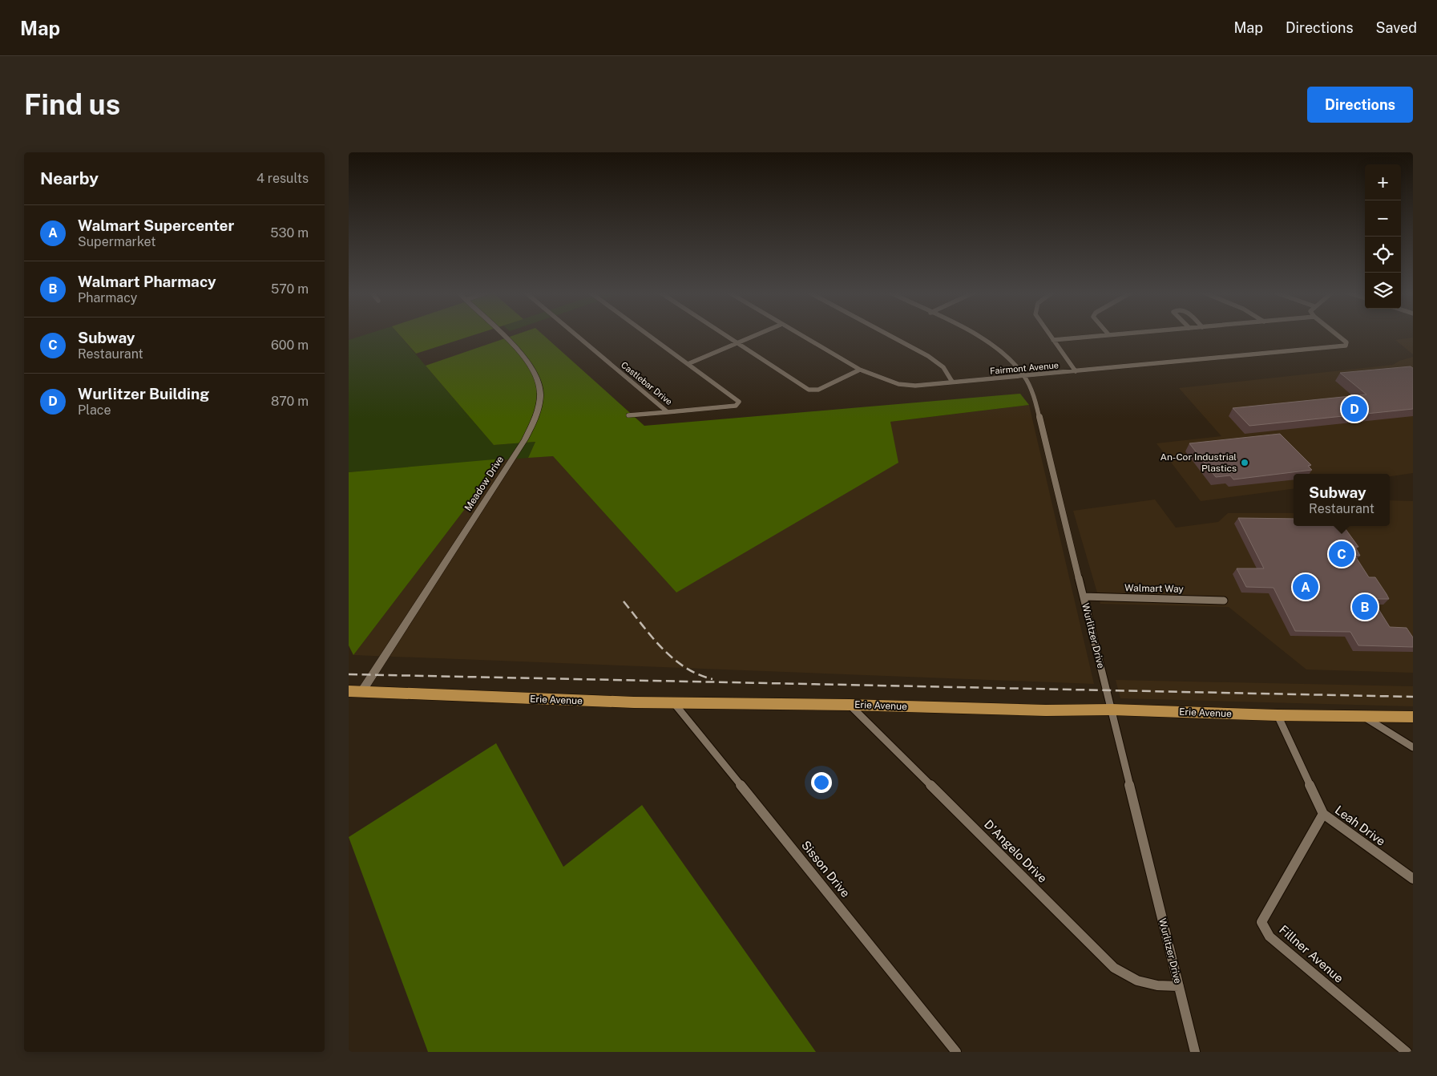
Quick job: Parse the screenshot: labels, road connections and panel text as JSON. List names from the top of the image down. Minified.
{"streets":{"main road":["Erie Avenue"],"street":["Fairmont Avenue","Castlebar Drive","Meadow Drive","Walmart Way","Wurlitzer Drive","Leah Drive","D'Angelo Drive","Sisson Drive","Fillner Avenue"]},"crossings":[["Fairmont Avenue","Wurlitzer Drive"],["Meadow Drive","Erie Avenue"],["Walmart Way","Wurlitzer Drive"],["Wurlitzer Drive","Erie Avenue"],["Wurlitzer Drive","D'Angelo Drive"],["Erie Avenue","Leah Drive"],["Erie Avenue","D'Angelo Drive"],["Erie Avenue","Sisson Drive"],["Leah Drive","Fillner Avenue"]],"places":["An-Cor Industrial Plastics"],"page":{"header":"Map","nav":["Map","Directions","Saved"],"buttons":"Directions","title":"Find us","heading":["Nearby","4 results"],"map_buttons":["+","−"],"list":[{"mark":"A","name":"Walmart Supercenter","note":"Supermarket","value":"530 m"},{"mark":"B","name":"Walmart Pharmacy","note":"Pharmacy","value":"570 m"},{"mark":"C","name":"Subway","note":"Restaurant","value":"600 m"},{"mark":"D","name":"Wurlitzer Building","note":"Place","value":"870 m"}],"pins":["D","C","A","B"],"popup":["Subway","Restaurant"]}}
